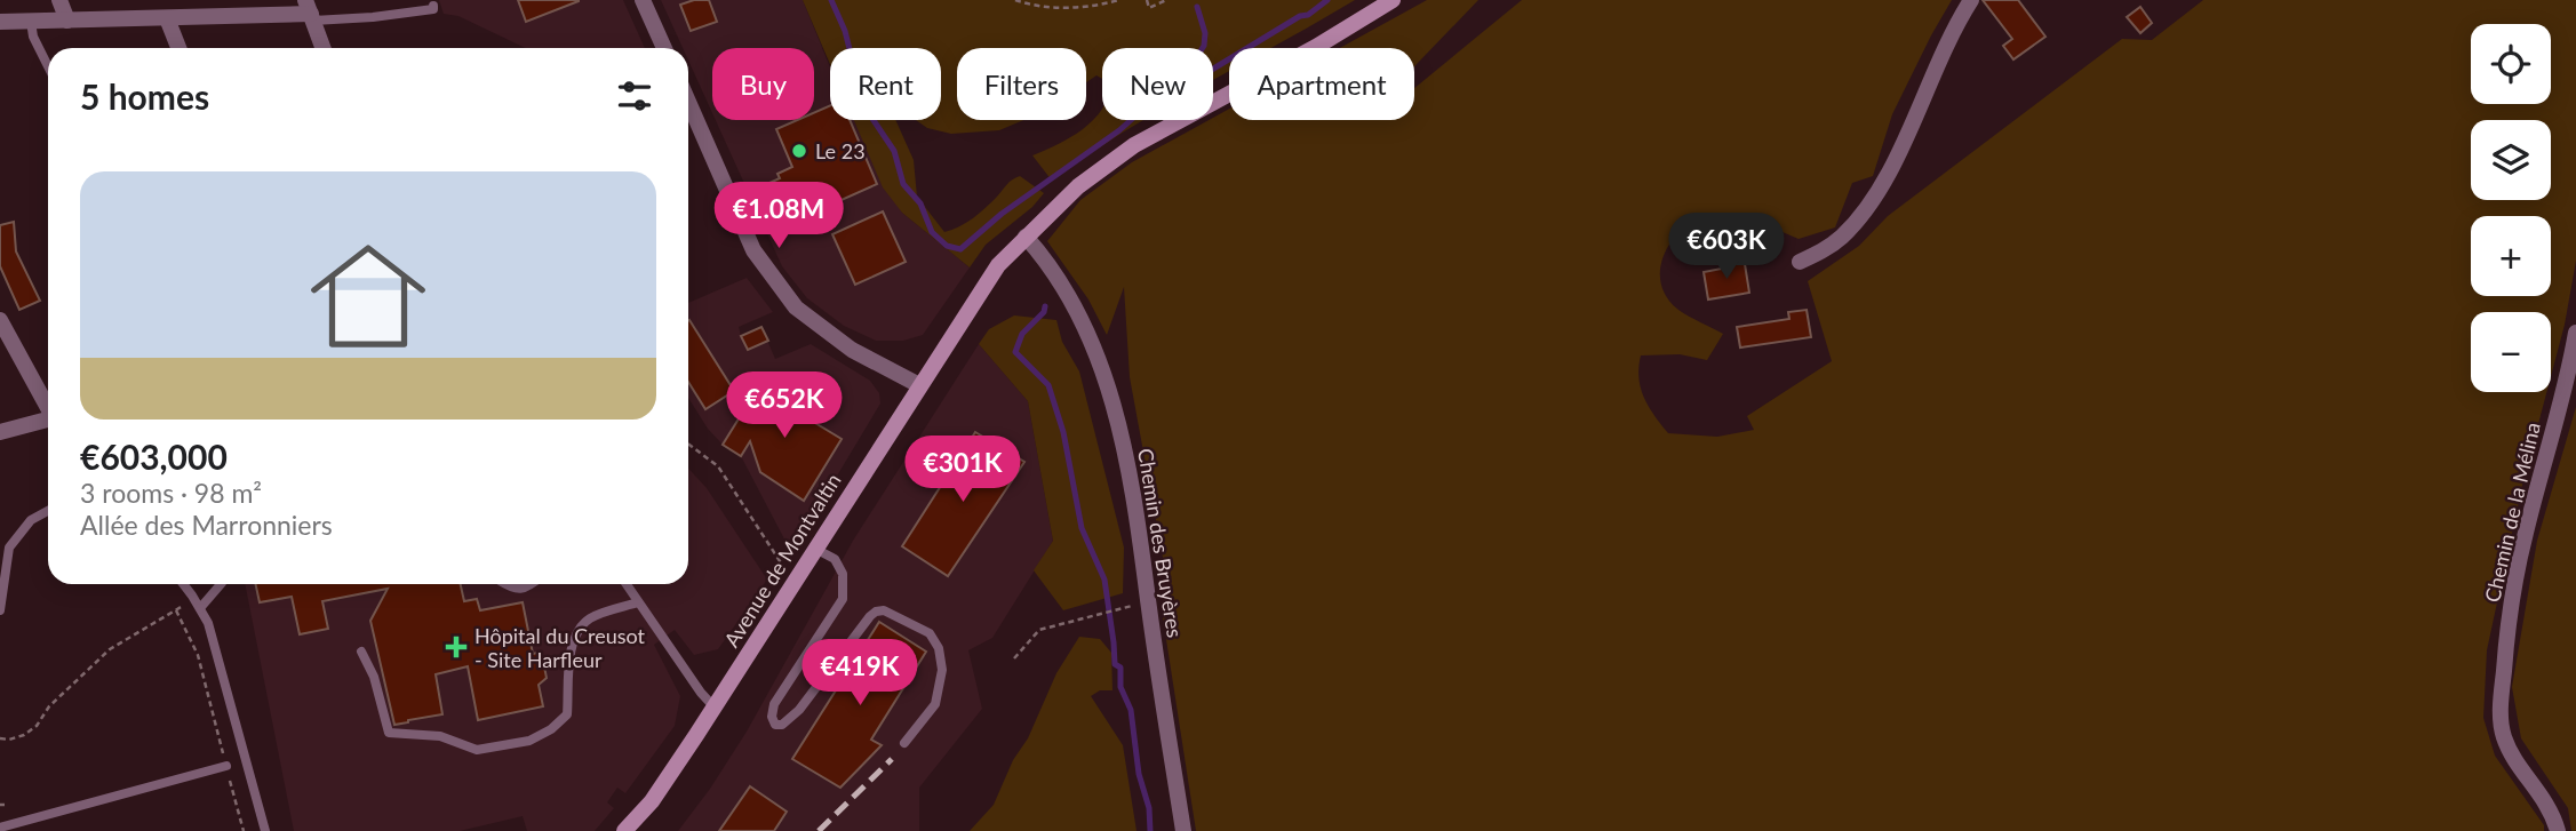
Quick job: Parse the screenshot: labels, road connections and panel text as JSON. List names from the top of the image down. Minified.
{"streets":{"street":["Chemin de la Mélina","Chemin des Bruyères","Avenue de Montvaltin"]},"crossings":[["Chemin des Bruyères","Avenue de Montvaltin"]],"places":{"other":["Le 23"],"health":["Hôpital du Creusot - Site Harfleur"]},"page":{"map_buttons":["+","−"],"chip":["Buy","Rent","Filters","New","Apartment"],"heading":"5 homes","list":[{"name":"€603,000","note":"3 rooms · 98 m² · Allée des Marronniers"}],"price":["€1.08M","€603K","€652K","€301K","€419K"]}}
